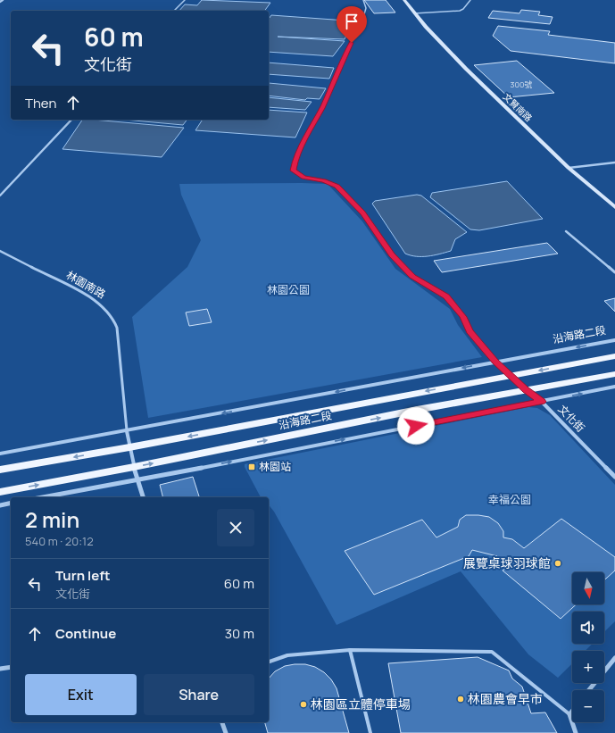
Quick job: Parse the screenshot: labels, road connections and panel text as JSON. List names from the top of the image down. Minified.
{"streets":{"main road":["沿海路二段"],"street":["文賢南路","文化街"],"lane":["林園南路"]},"crossings":[["林園南路","沿海路二段"],["沿海路二段","文化街"]],"parks":["林園公園","幸福公園"],"places":{"transit":["林園站"],"other":["展覽桌球羽球館","林園農會早市","林園區立體停車場"]},"house_numbers":["300號"],"north":"bottom","page":{"turn":["60 m","文化街"],"then":"Then","heading":["2 min","540 m · 20:12"],"list":[{"name":"Turn left","note":"文化街","value":"60 m"},{"name":"Continue","value":"30 m"}],"map_buttons":["+","−"],"buttons":["Exit","Share"]}}
